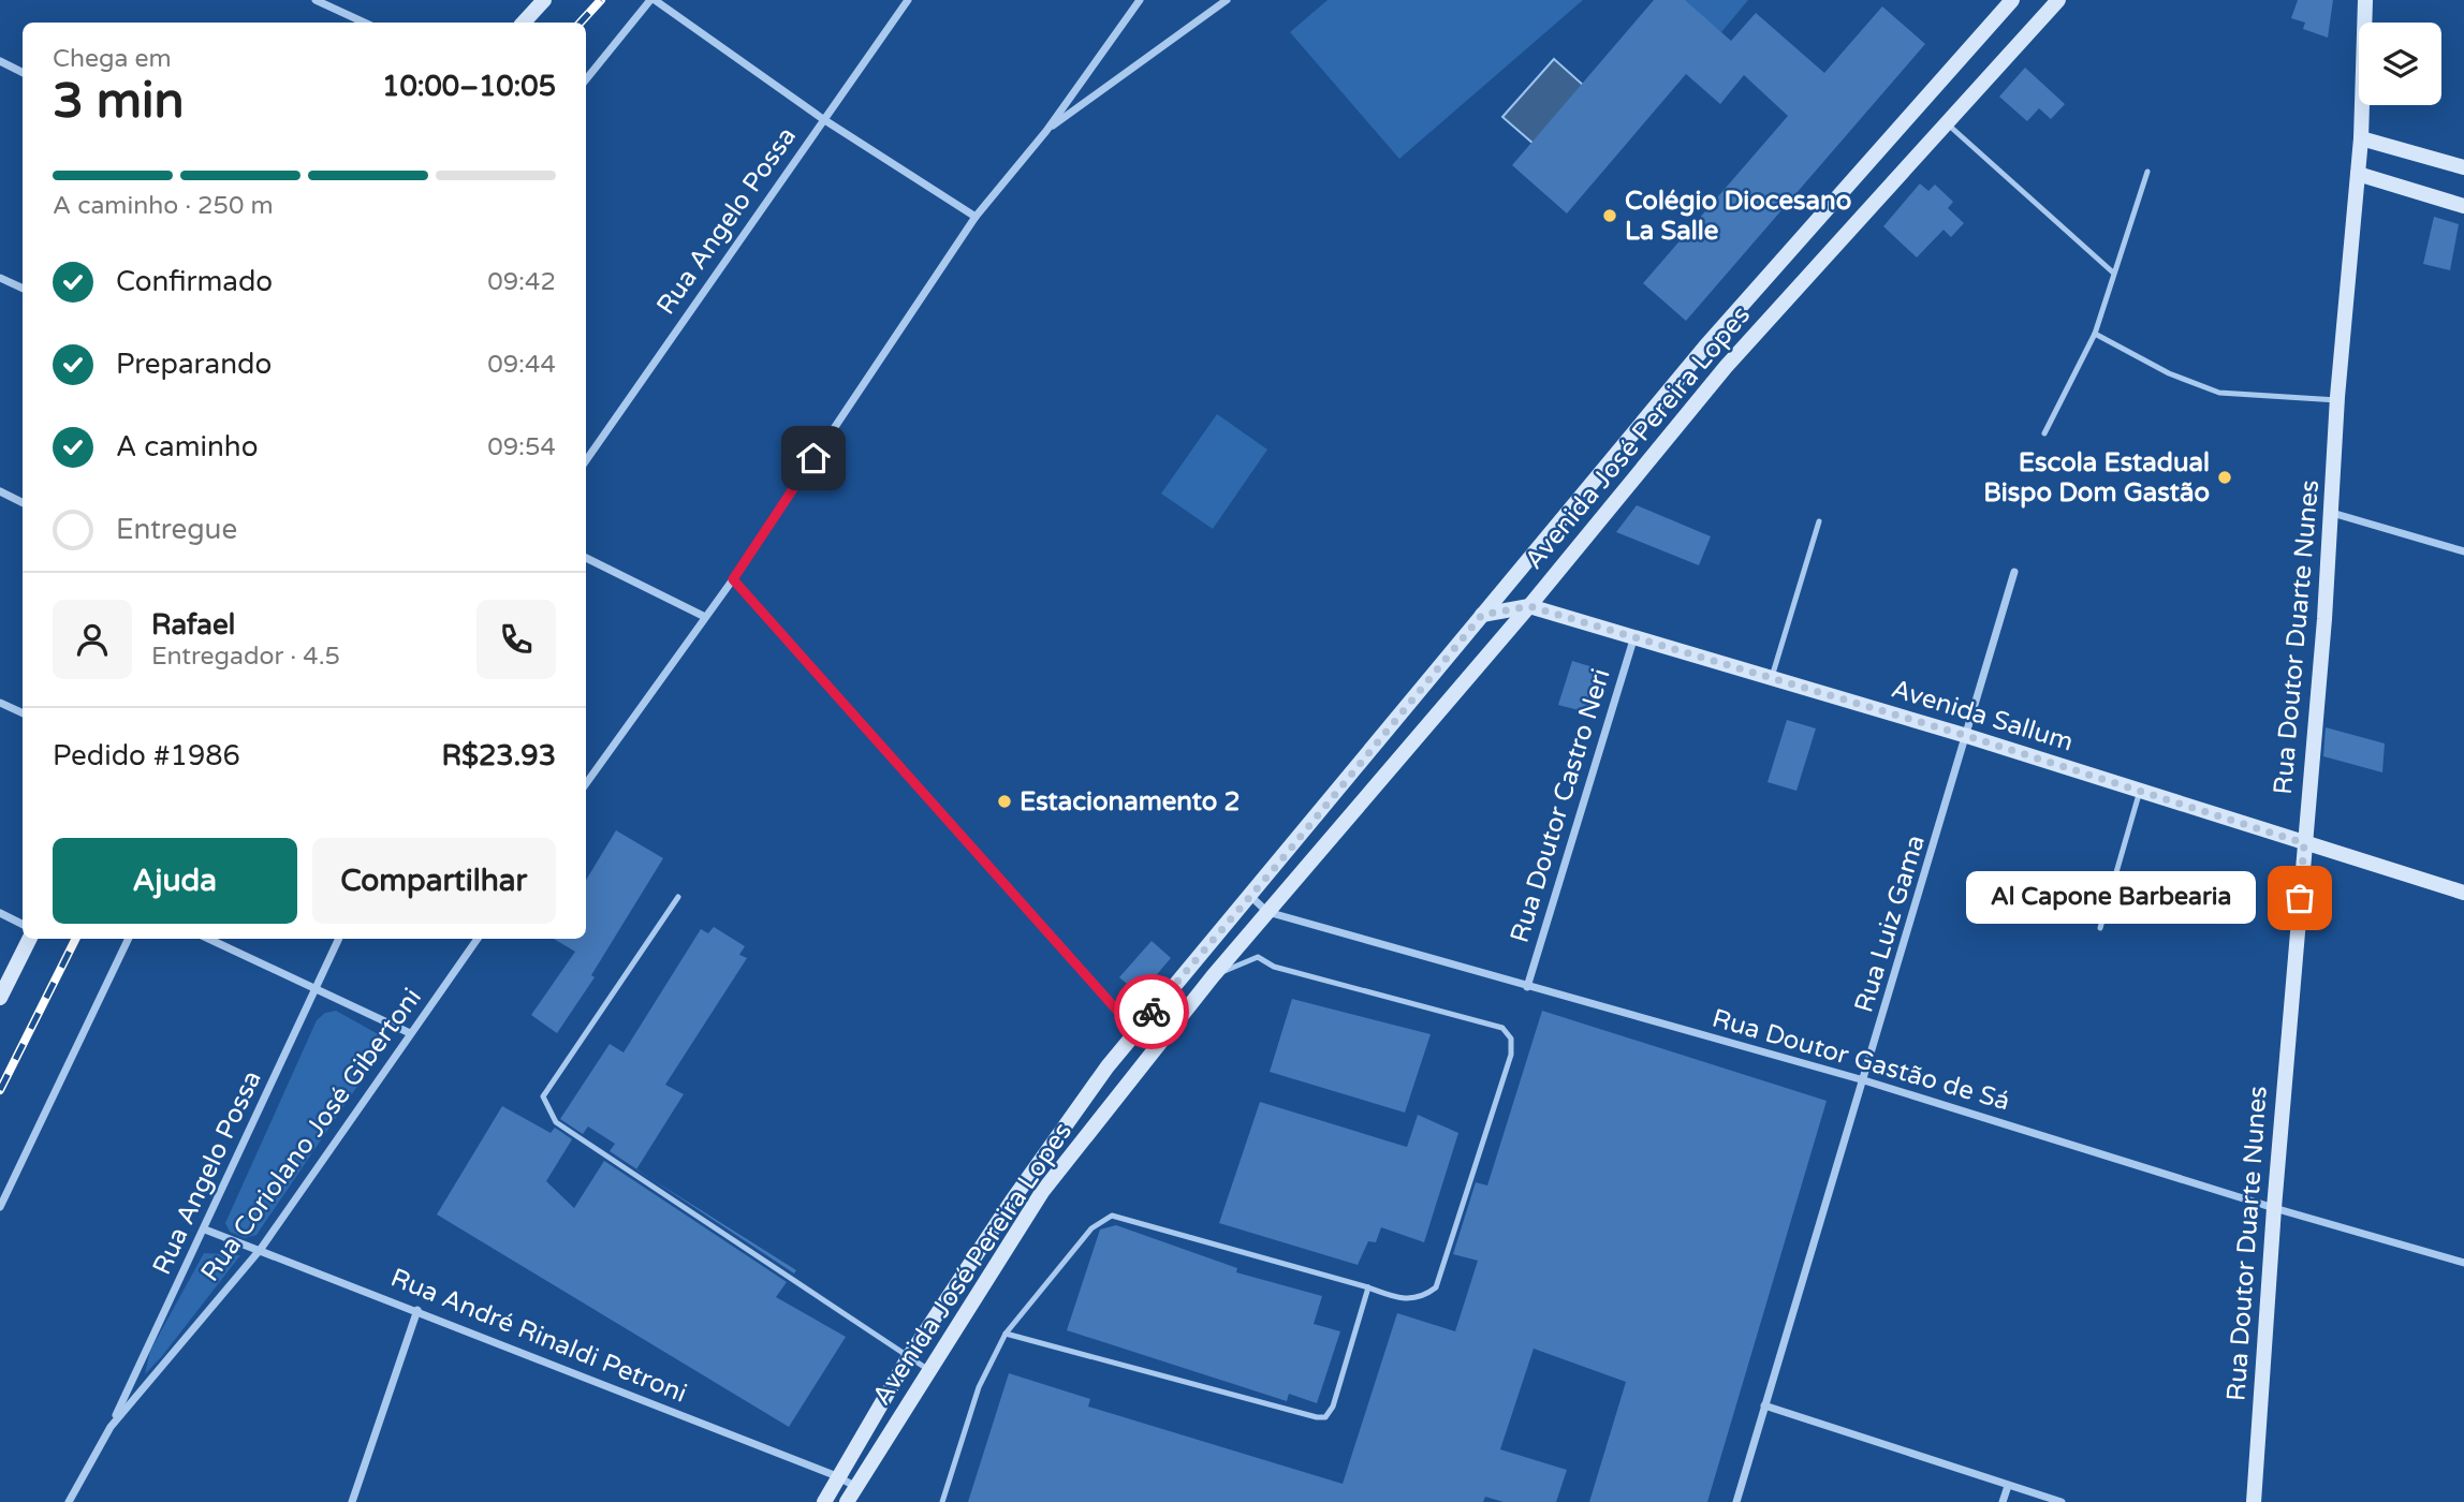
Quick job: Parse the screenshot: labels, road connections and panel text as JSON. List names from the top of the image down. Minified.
{"streets":{"main road":["Avenida José Pereira Lopes","Rua Doutor Duarte Nunes","Avenida Sallum"],"street":["Rua Angelo Possa","Rua Doutor Castro Neri","Rua Luiz Gama","Rua Doutor Gastão de Sá","Rua Coriolano José Gibertoni","Rua André Rinaldi Petroni"]},"crossings":[["Rua Angelo Possa","Rua Coriolano José Gibertoni"],["Rua Angelo Possa","Rua André Rinaldi Petroni"],["Avenida José Pereira Lopes","Avenida Sallum"],["Avenida José Pereira Lopes","Rua Doutor Gastão de Sá"],["Avenida José Pereira Lopes","Rua André Rinaldi Petroni"],["Rua Doutor Duarte Nunes","Avenida Sallum"],["Rua Doutor Duarte Nunes","Rua Doutor Gastão de Sá"],["Avenida Sallum","Rua Doutor Castro Neri"],["Avenida Sallum","Rua Luiz Gama"],["Rua Doutor Castro Neri","Rua Doutor Gastão de Sá"],["Rua Luiz Gama","Rua Doutor Gastão de Sá"],["Rua Coriolano José Gibertoni","Rua André Rinaldi Petroni"]],"places":["Colégio Diocesano La Salle","Escola Estadual Bispo Dom Gastão","Estacionamento 2","Al Capone Barbearia"],"page":{"heading":["3 min","Chega em","10:00–10:05"],"panel":["Rafael","Entregador · 4.5","Pedido #1986","R$23.93"],"bar":"A caminho · 250 m","list":[["Confirmado","09:42"],["Preparando","09:44"],["A caminho","09:54"],"Entregue"],"buttons":["Ajuda","Compartilhar"],"bubble":"Al Capone Barbearia"}}
